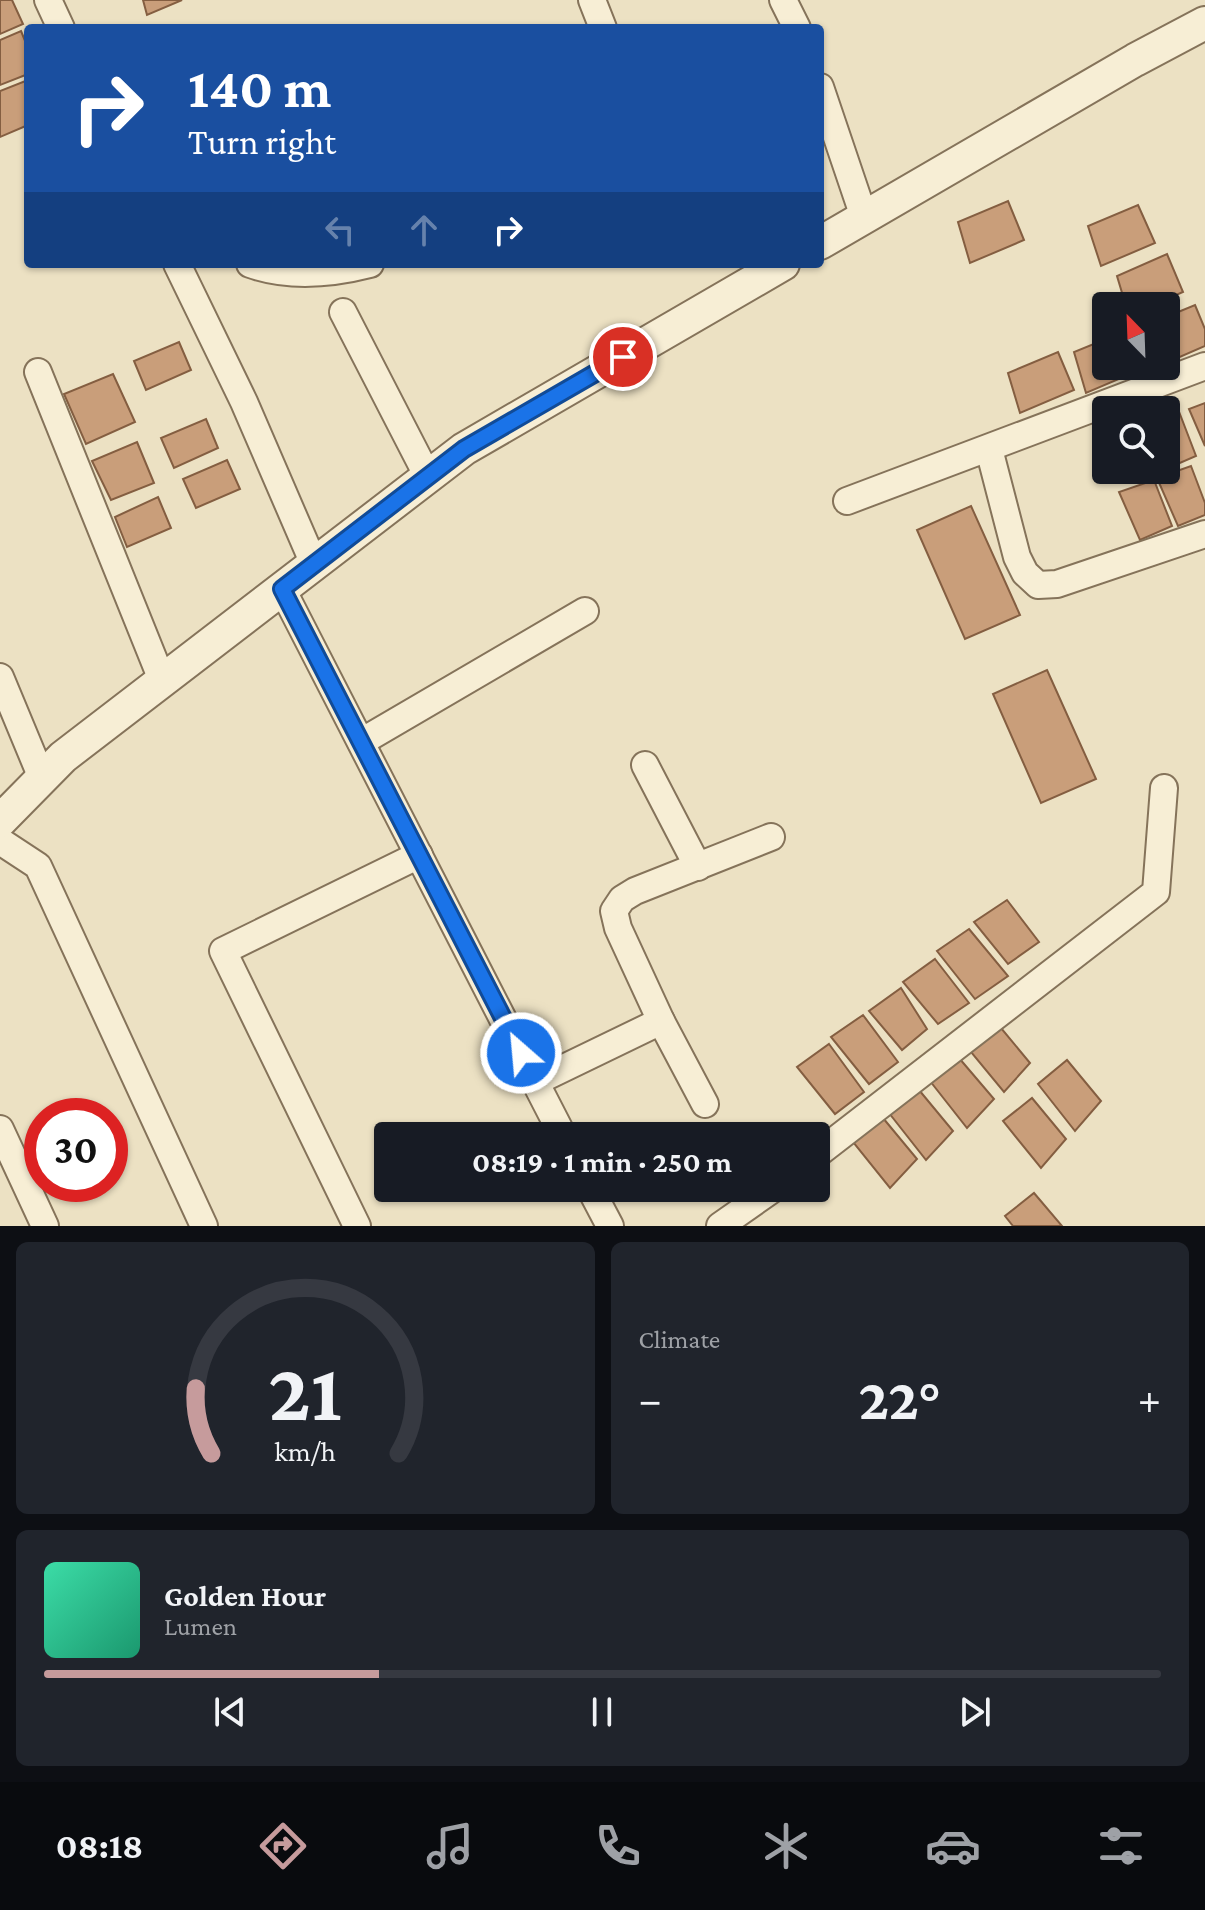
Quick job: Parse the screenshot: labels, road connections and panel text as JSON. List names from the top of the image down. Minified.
{"north":"top left","page":{"turn":["140 m","Turn right"],"limit":"30","trip":"08:19 · 1 min · 250 m","tile":"Climate","heat":["−","22°","+"],"song":["Golden Hour","Lumen"],"tabs":"08:18","gauge":["21","km/h"]}}
